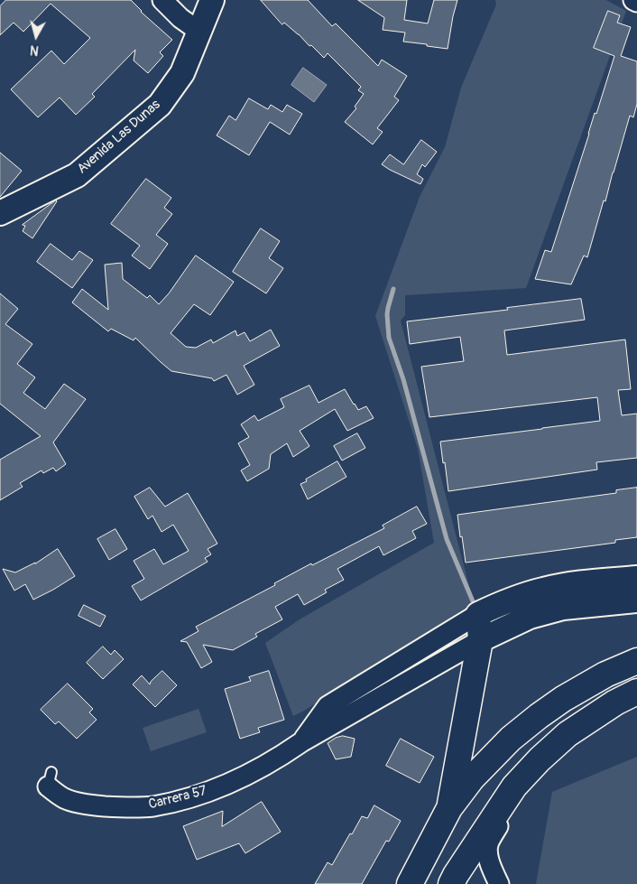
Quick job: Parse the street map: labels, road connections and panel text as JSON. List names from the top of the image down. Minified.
{"streets":{"street":["Avenida Las Dunas","Carrera 57"]},"north":"bottom"}
